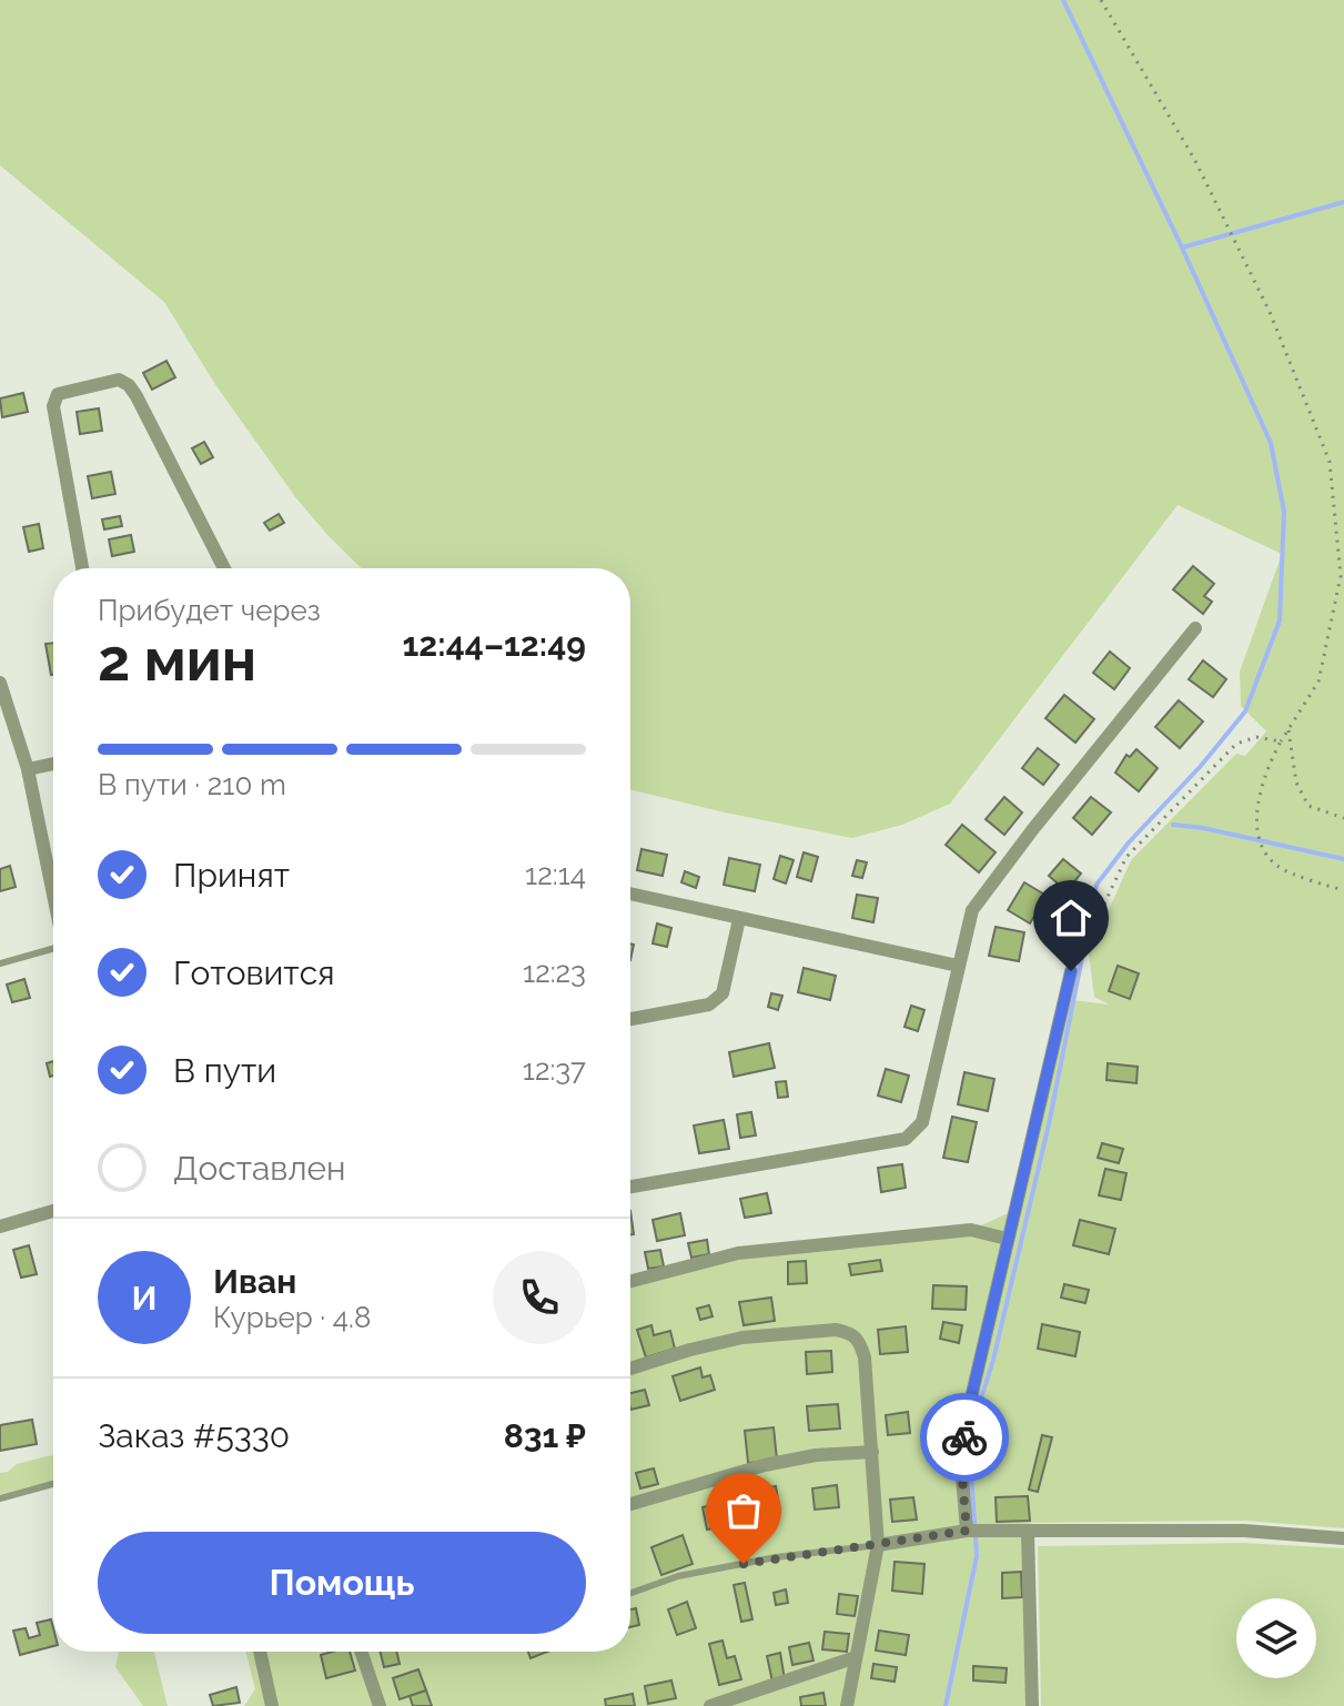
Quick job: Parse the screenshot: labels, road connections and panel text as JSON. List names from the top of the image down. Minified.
{"page":{"heading":["2 мин","Прибудет через","12:44–12:49"],"panel":["Иван","Курьер · 4.8","Заказ #5330","831 ₽"],"bar":"В пути · 210 m","list":[["Принят","12:14"],["Готовится","12:23"],["В пути","12:37"],"Доставлен"],"round":"И","buttons":"Помощь"}}
